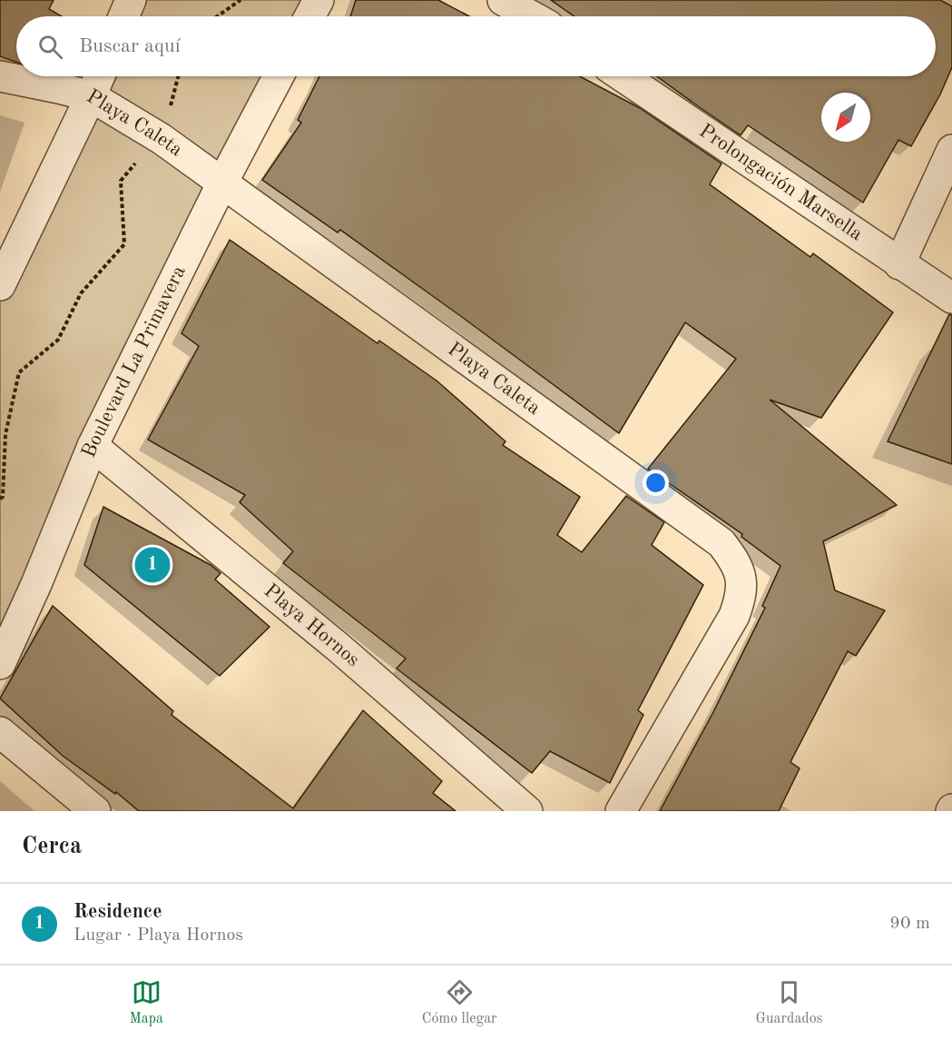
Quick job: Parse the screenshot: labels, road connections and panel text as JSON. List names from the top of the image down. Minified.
{"streets":{"street":["Playa Caleta","Prolongación Marsella","Boulevard La Primavera","Playa Hornos"]},"crossings":[["Playa Caleta","Boulevard La Primavera"],["Boulevard La Primavera","Playa Hornos"]],"north":"bottom left","page":{"search":"Buscar aquí","pins":"1","heading":"Cerca","list":[{"mark":"1","name":"Residence","note":"Lugar · Playa Hornos","value":"90 m"}],"nav":["Mapa","Cómo llegar","Guardados"]}}
